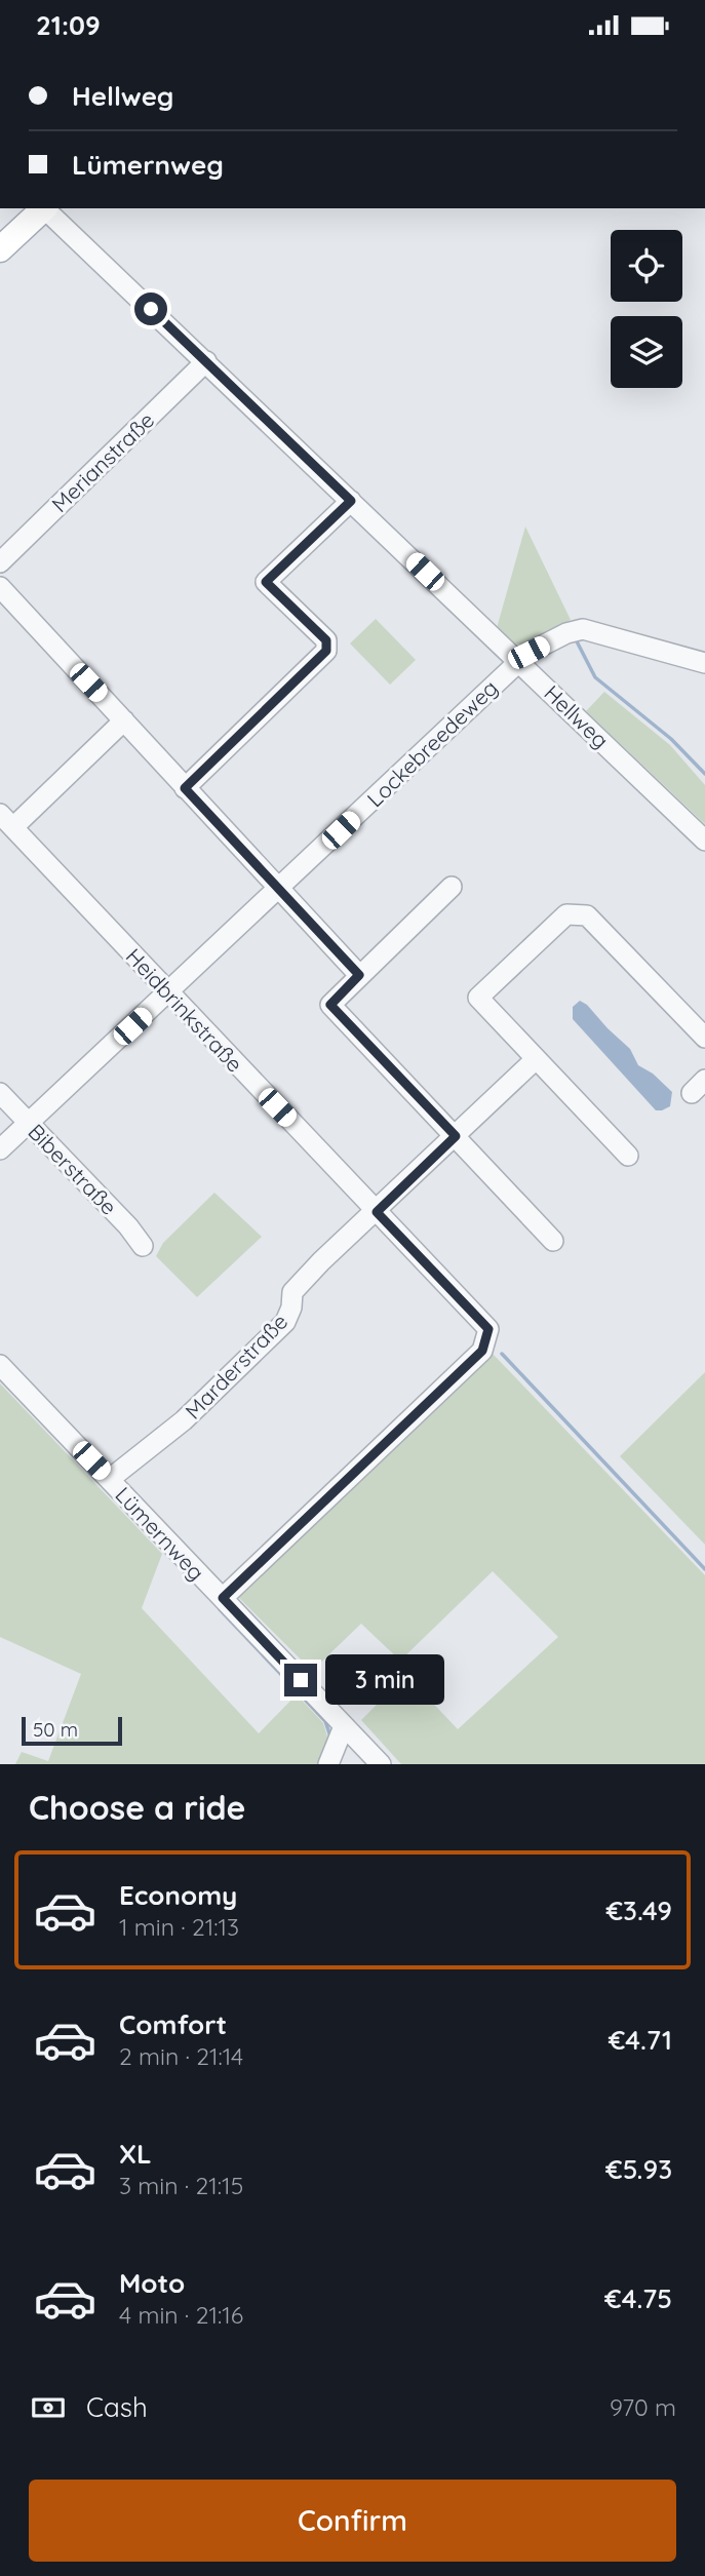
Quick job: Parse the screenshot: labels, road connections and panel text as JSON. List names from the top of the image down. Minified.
{"streets":{"street":["Merianstraße","Hellweg","Lockebreedeweg","Heidbrinkstraße","Biberstraße","Marderstraße","Lümernweg"]},"crossings":[["Merianstraße","Hellweg"],["Hellweg","Lockebreedeweg"],["Lockebreedeweg","Heidbrinkstraße"],["Lockebreedeweg","Biberstraße"],["Heidbrinkstraße","Marderstraße"],["Heidbrinkstraße","Lümernweg"],["Marderstraße","Lümernweg"]],"scale_bar":"50 m","page":{"status":"21:09","banner":["Hellweg","Lümernweg"],"bubble":"3 min","scale":"50 m","heading":"Choose a ride","list":[{"name":"Economy","note":"1 min · 21:13","value":"€3.49"},{"name":"Comfort","note":"2 min · 21:14","value":"€4.71"},{"name":"XL","note":"3 min · 21:15","value":"€5.93"},{"name":"Moto","note":"4 min · 21:16","value":"€4.75"}],"pay":["Cash","970 m"],"buttons":"Confirm"}}
